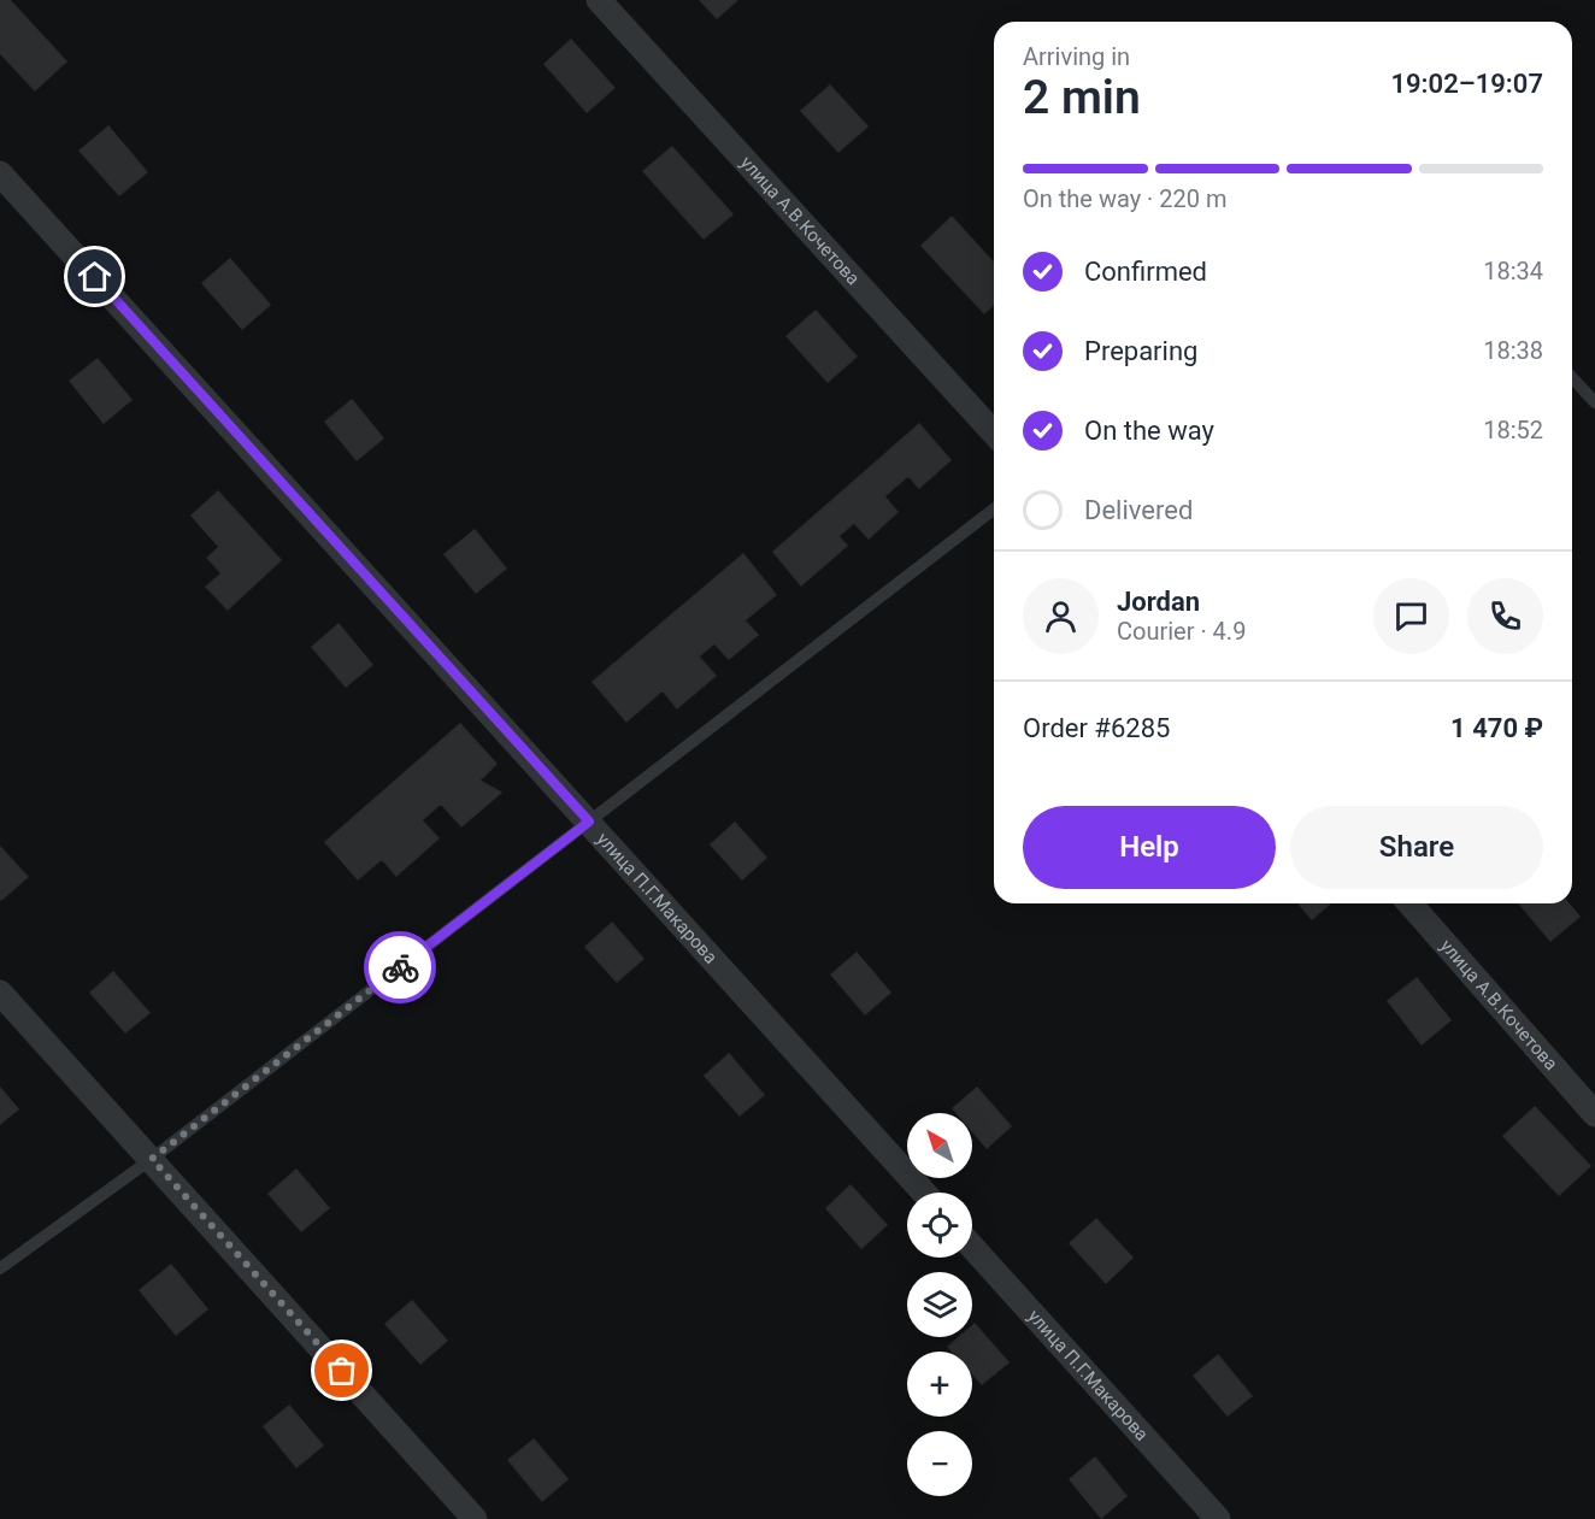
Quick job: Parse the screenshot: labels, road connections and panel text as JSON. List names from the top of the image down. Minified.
{"streets":{"street":["улица А.В.Кочетова","улица П.Г.Макарова"]},"north":"top left","page":{"heading":["2 min","Arriving in","19:02–19:07"],"panel":["Jordan","Courier · 4.9","Order #6285","1 470 ₽"],"bar":"On the way · 220 m","list":[["Confirmed","18:34"],["Preparing","18:38"],["On the way","18:52"],"Delivered"],"buttons":["Help","Share"],"map_buttons":["+","−"]}}
